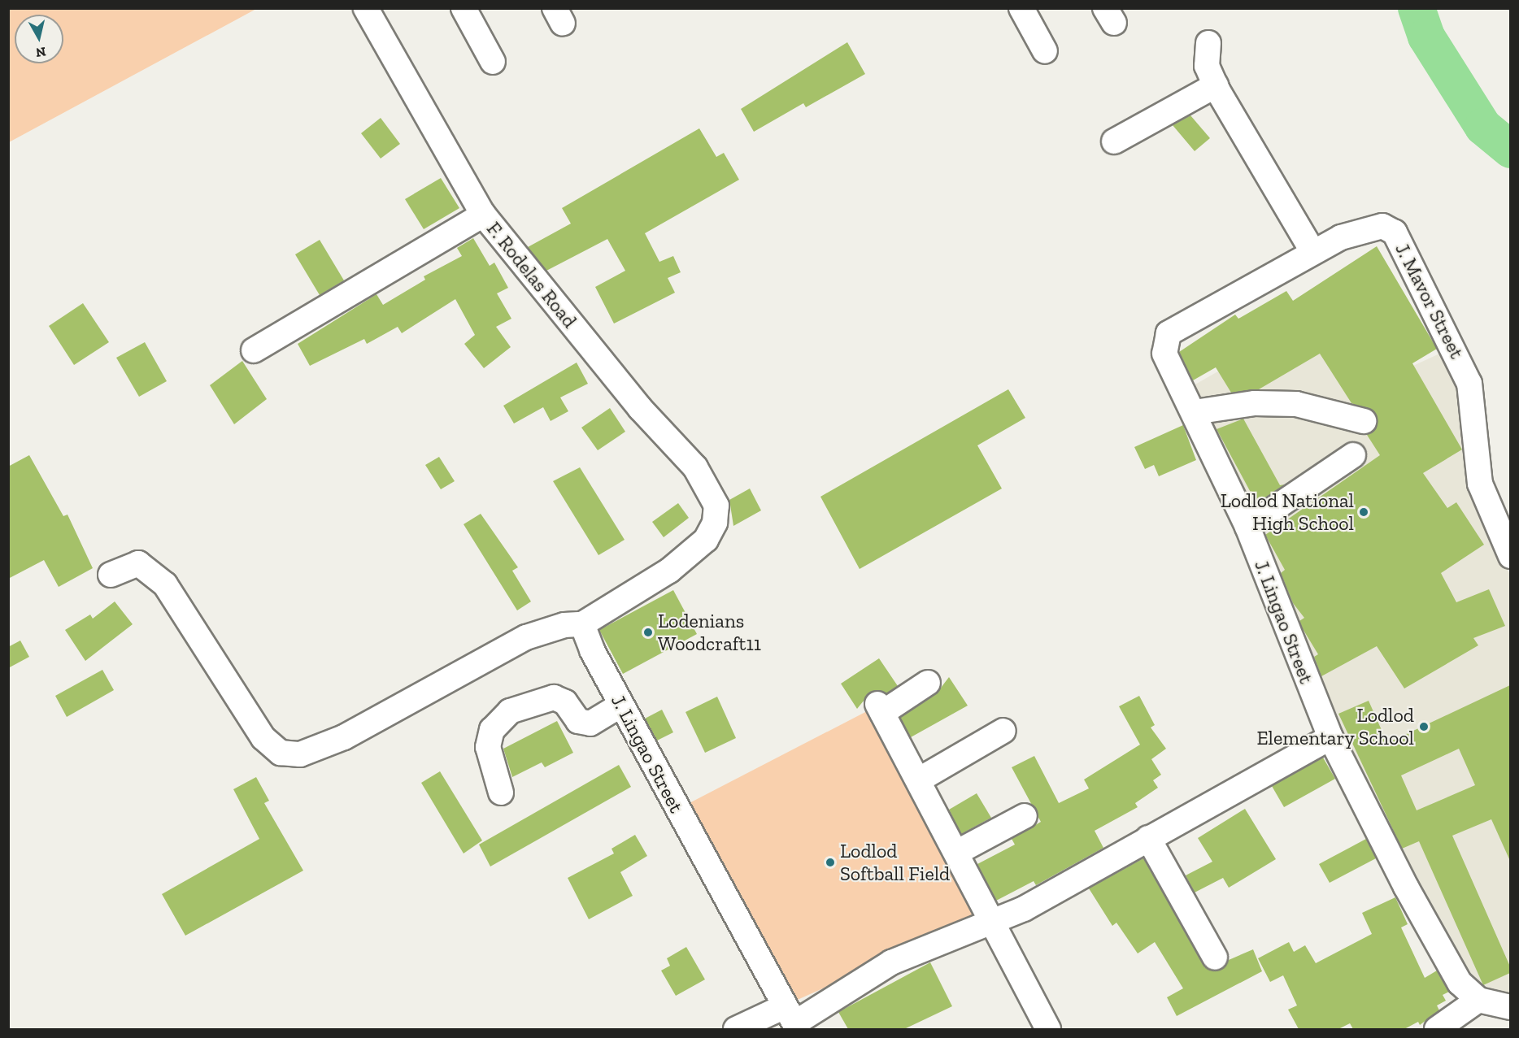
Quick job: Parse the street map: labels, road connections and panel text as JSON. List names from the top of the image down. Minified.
{"streets":{"street":["F. Rodelas Road","J. Mavor Street","J. Lingao Street"]},"crossings":[["F. Rodelas Road","J. Lingao Street"],["J. Mavor Street","J. Lingao Street"]],"places":["Lodlod National High School","Lodenians Woodcraft11","Lodlod Elementary School","Lodlod Softball Field"],"north":"bottom"}
